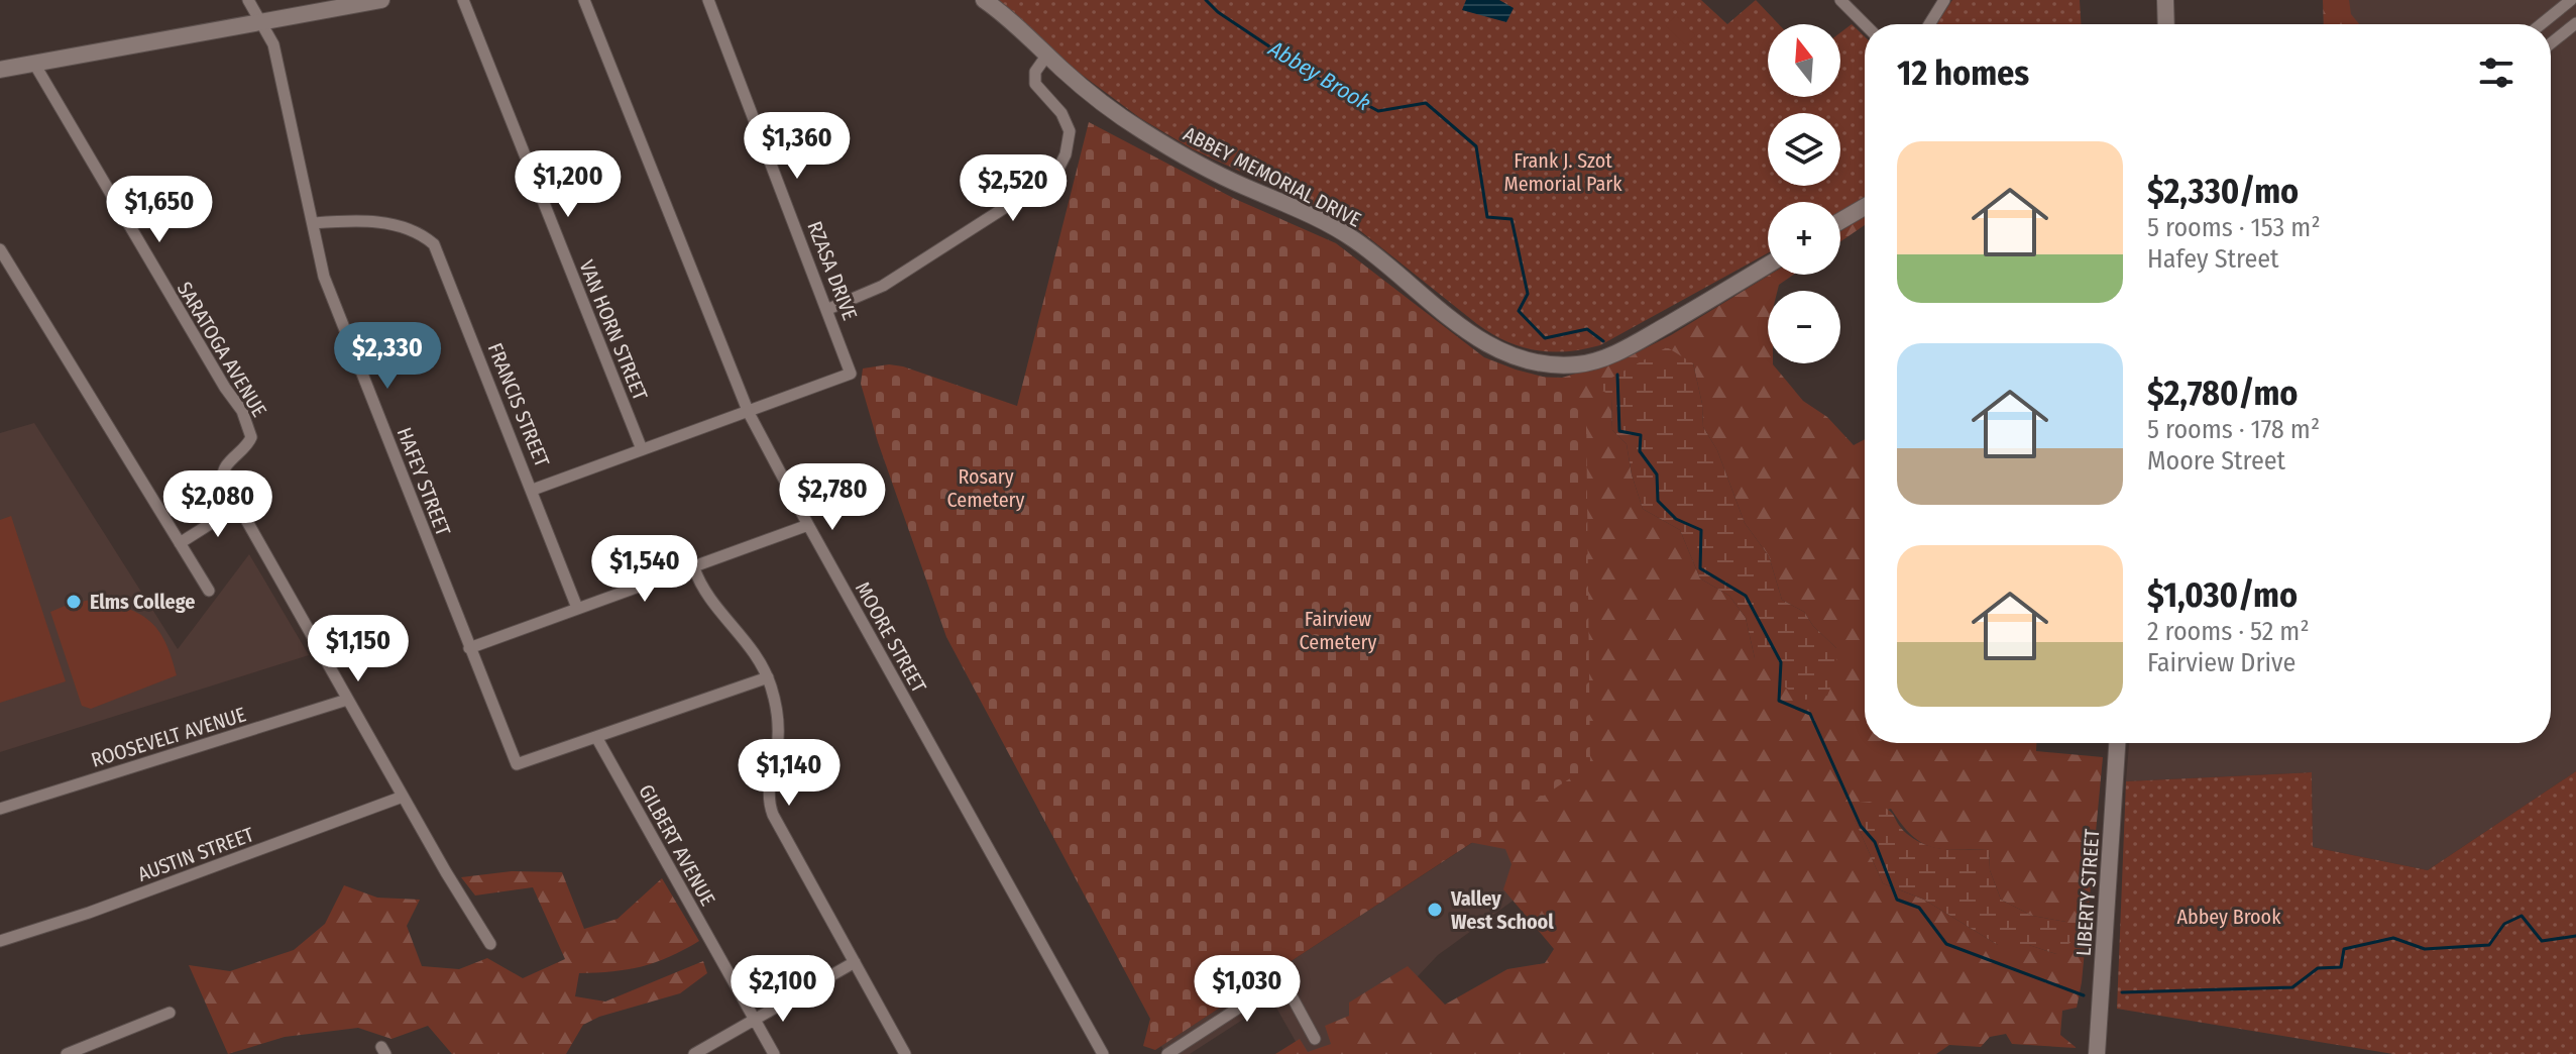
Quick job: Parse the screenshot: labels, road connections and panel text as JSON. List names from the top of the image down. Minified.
{"streets":{"main road":["ABBEY MEMORIAL DRIVE","LIBERTY STREET"],"street":["RZASA DRIVE","VAN HORN STREET","SARATOGA AVENUE","FRANCIS STREET","HAFEY STREET","MOORE STREET","ROOSEVELT AVENUE","GILBERT AVENUE","AUSTIN STREET"]},"crossings":[["RZASA DRIVE","MOORE STREET"],["SARATOGA AVENUE","ROOSEVELT AVENUE"],["SARATOGA AVENUE","AUSTIN STREET"],["FRANCIS STREET","HAFEY STREET"],["HAFEY STREET","GILBERT AVENUE"]],"water":["Abbey Brook"],"parks":["Frank J. Szot Memorial Park","Rosary Cemetery","Fairview Cemetery","Abbey Brook"],"places":["Elms College","Valley West School"],"north":"top","page":{"map_buttons":["+","−"],"heading":"12 homes","price":["$1,360","$1,200","$2,520","$1,650","$2,330","$2,780","$2,080","$1,540","$1,150","$1,140","$2,100","$1,030"],"list":[{"name":"$2,330/mo","note":"5 rooms · 153 m² · Hafey Street"},{"name":"$2,780/mo","note":"5 rooms · 178 m² · Moore Street"},{"name":"$1,030/mo","note":"2 rooms · 52 m² · Fairview Drive"}]}}
